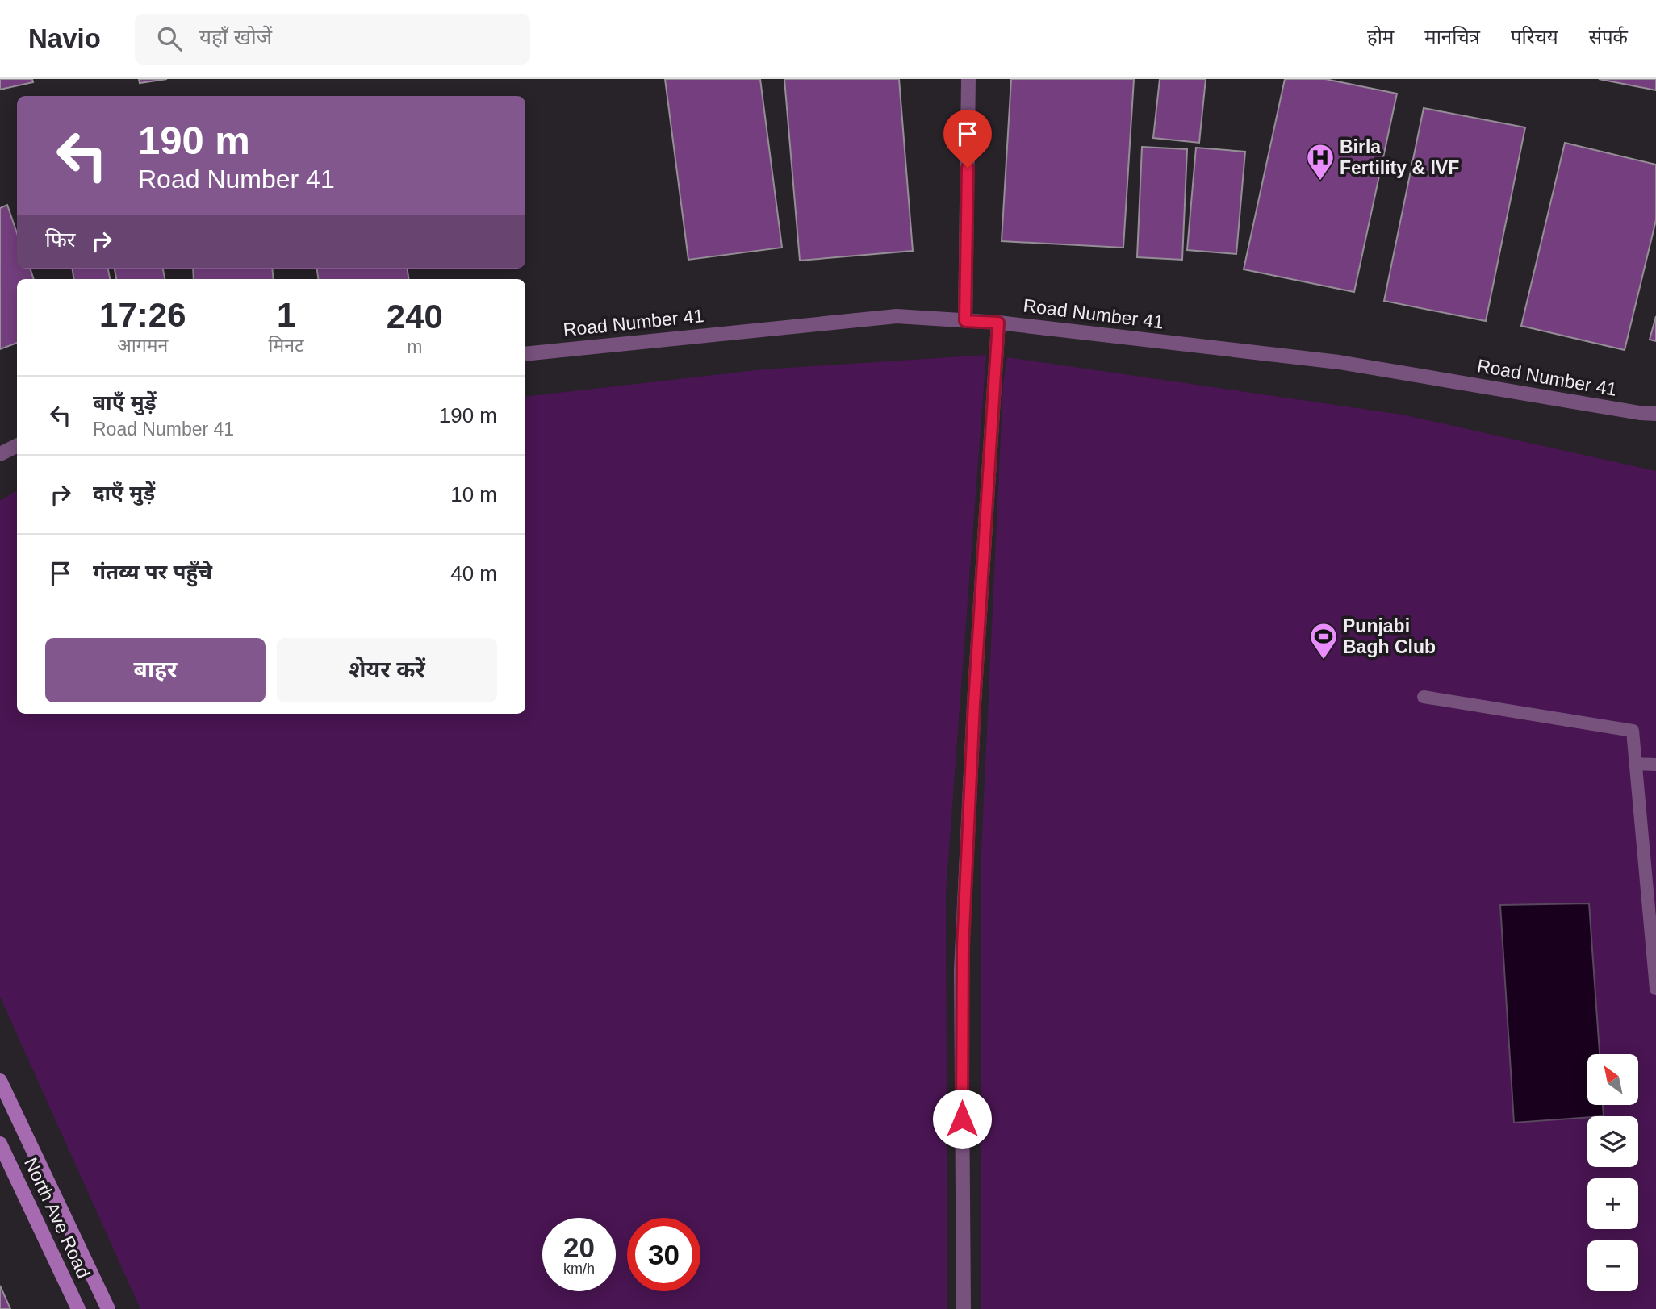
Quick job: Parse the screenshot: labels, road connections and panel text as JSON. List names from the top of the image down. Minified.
{"streets":{"street":["Road Number 41","North Ave Road"]},"places":{"hospital":["Birla Fertility & IVF"],"sports":["Punjabi Bagh Club"]},"north":"top left","page":{"header":"Navio","search":"यहाँ खोजें","nav":["होम","मानचित्र","परिचय","संपर्क"],"turn":["190 m","Road Number 41"],"then":"फिर","eta":["17:26","आगमन","1","मिनट","240","m"],"list":[{"name":"बाएँ मुड़ें","note":"Road Number 41","value":"190 m"},{"name":"दाएँ मुड़ें","value":"10 m"},{"name":"गंतव्य पर पहुँचे","value":"40 m"}],"buttons":["बाहर","शेयर करें"],"map_buttons":["+","−"],"speed":"20 km/h","limit":"30"}}
